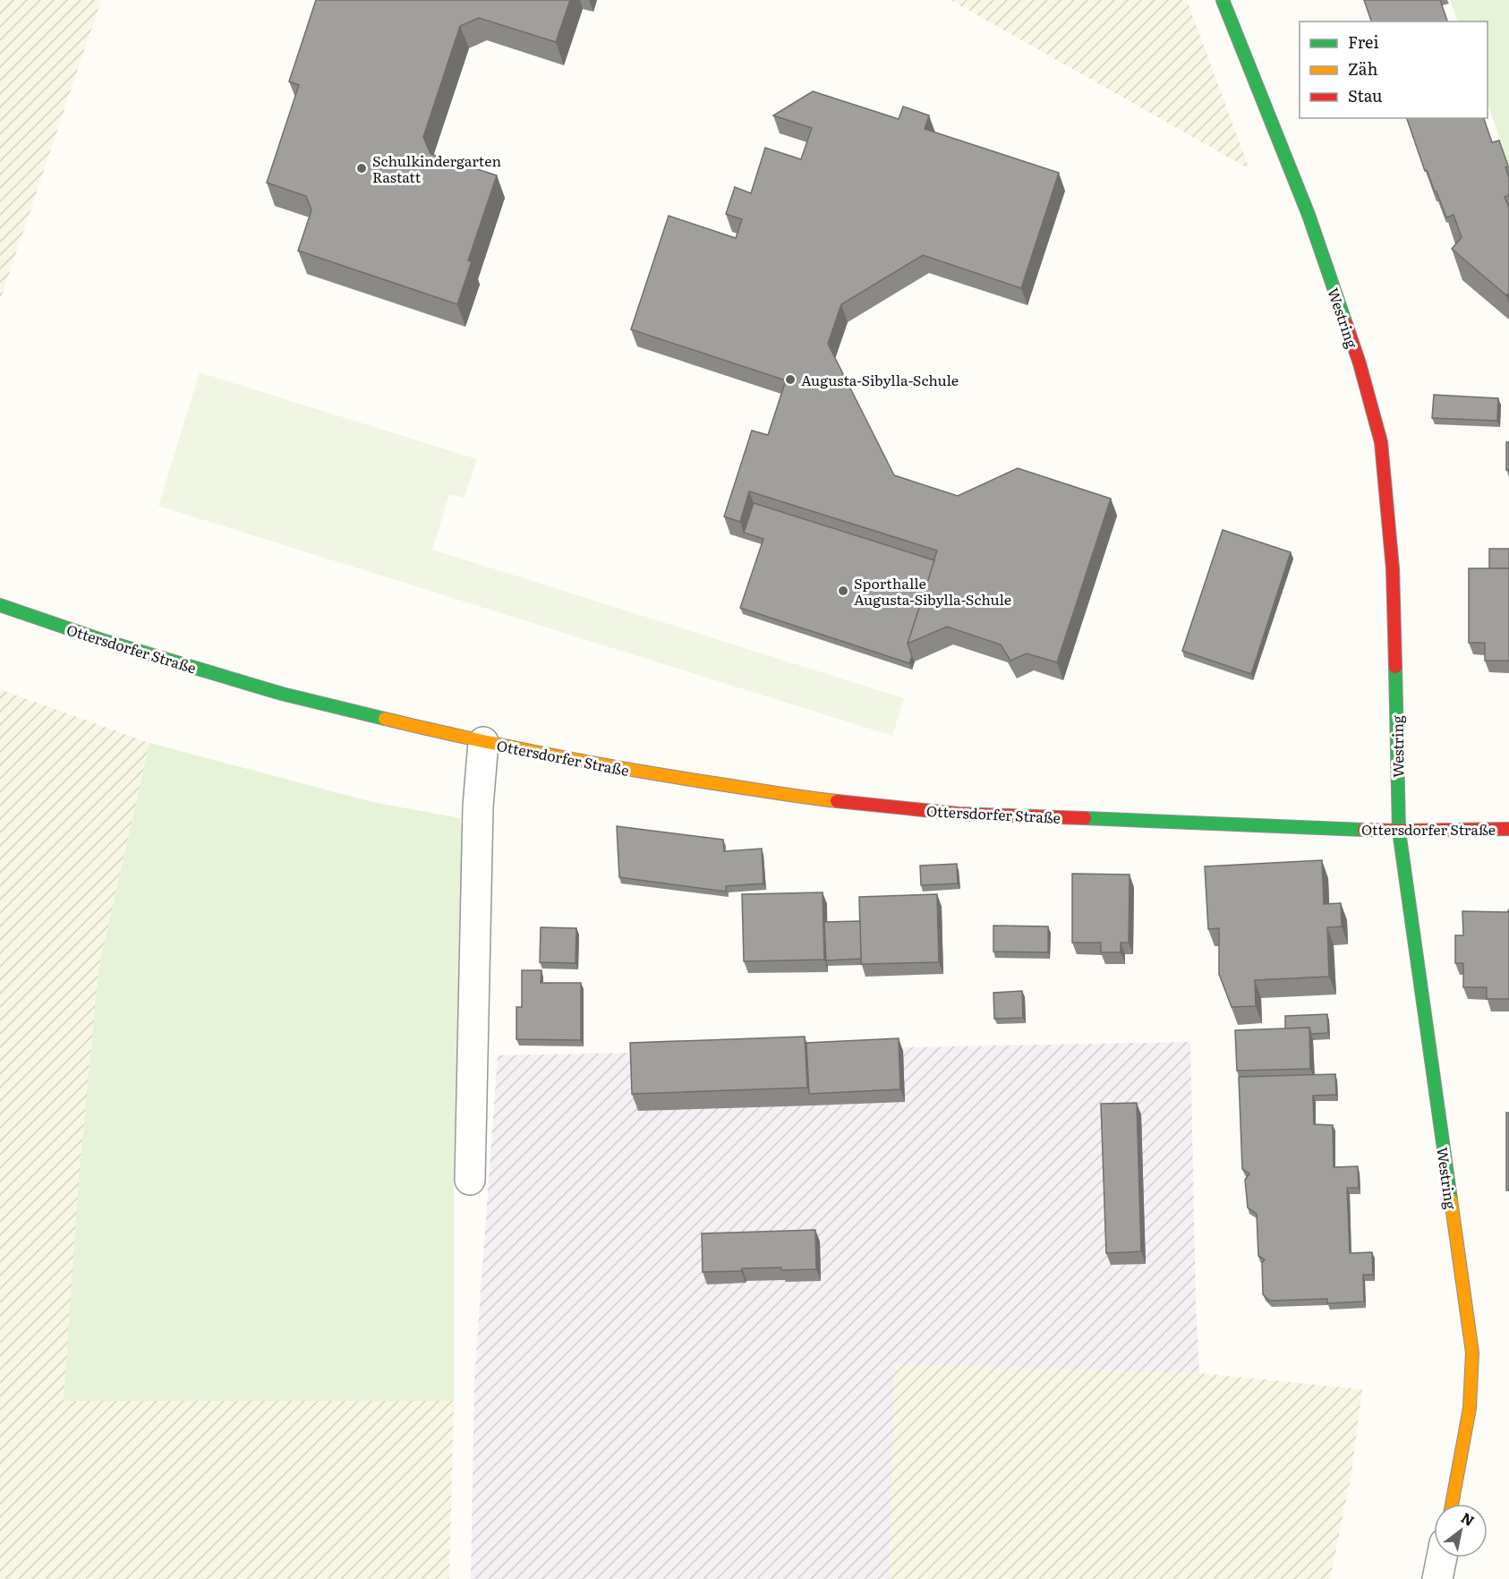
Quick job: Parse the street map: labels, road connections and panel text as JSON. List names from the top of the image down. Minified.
{"streets":{"street":["Westring","Ottersdorfer Straße"]},"crossings":[["Westring","Ottersdorfer Straße"]],"places":["Schulkindergarten Rastatt","Augusta-Sibylla-Schule","Sporthalle Augusta-Sibylla-Schule"],"legend":["Frei","Zäh","Stau"],"north":"top right"}
